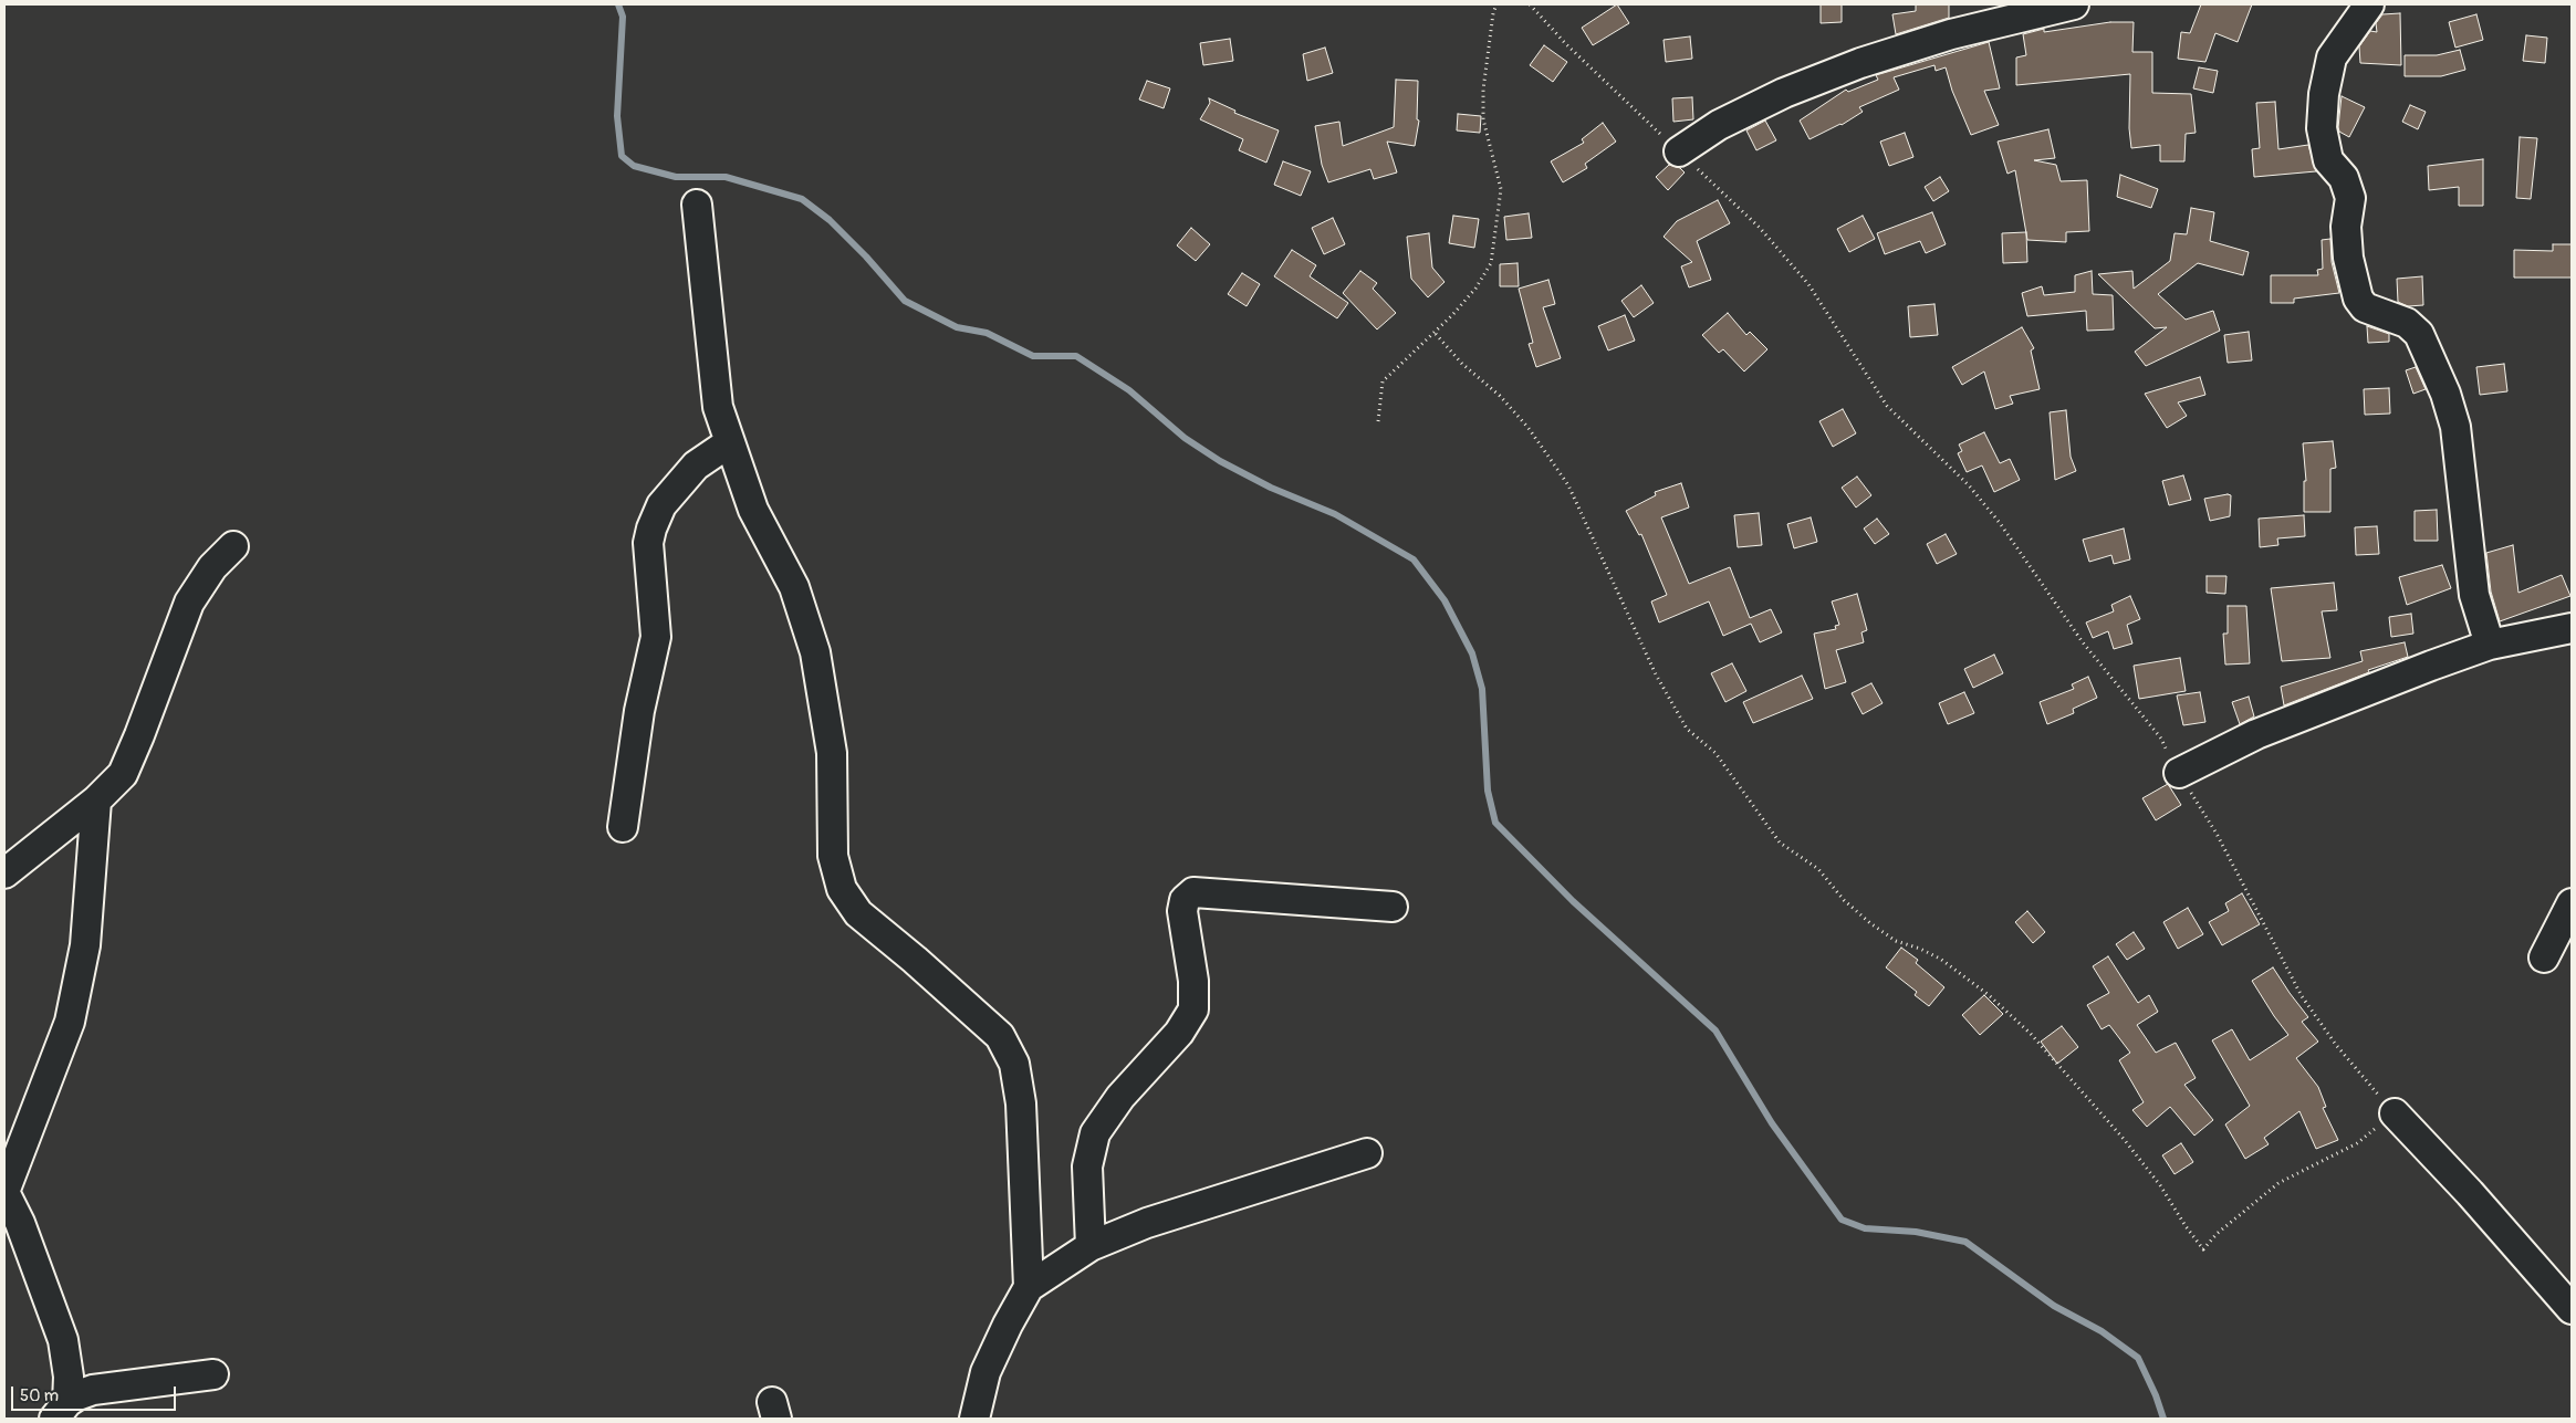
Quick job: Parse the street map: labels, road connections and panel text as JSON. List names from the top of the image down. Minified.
{"scale_bar":"50 m"}
